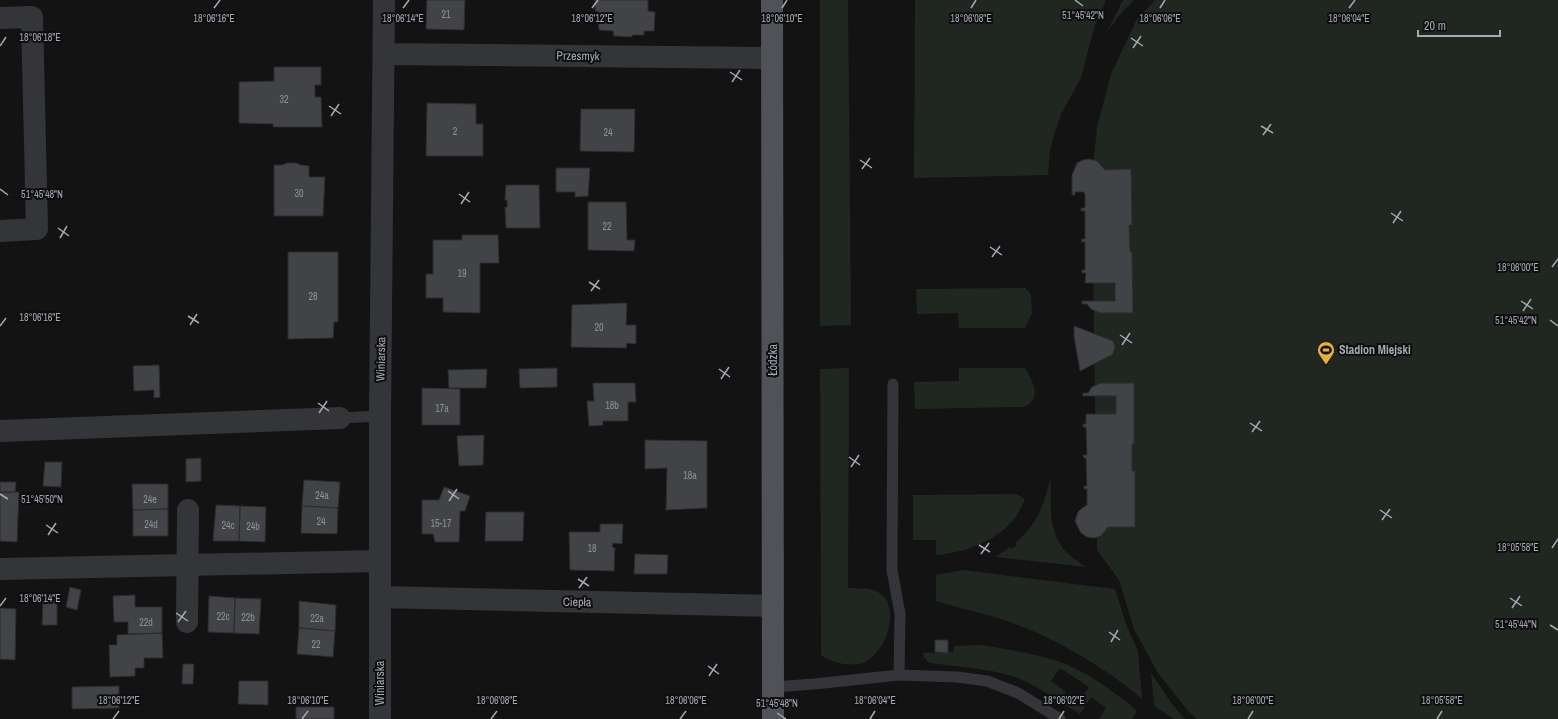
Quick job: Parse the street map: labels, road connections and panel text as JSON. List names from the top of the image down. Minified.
{"streets":{"main road":["Łódzka"],"street":["Przesmyk","Winiarska","Ciepła"]},"crossings":[["Przesmyk","Winiarska"],["Przesmyk","Łódzka"],["Winiarska","Ciepła"],["Łódzka","Ciepła"]],"places":{"sports":["Stadion Miejski"]},"house_numbers":["21","32","2","24","30","22","19","28","20","18b","17a","18a","24a","24e","24","15-17","24d","24c","24b","18","22c","22b","22a","22d","22"],"scale_bar":"20 m","coordinates":["51°45'42\"N","18°06'16\"E","18°06'14\"E","18°06'12\"E","18°06'10\"E","18°06'08\"E","18°06'06\"E","18°06'04\"E","18°06'18\"E","51°45'48\"N","18°06'00\"E","51°45'50\"N","18°05'58\"E","51°45'44\"N","18°06'02\"E"]}
